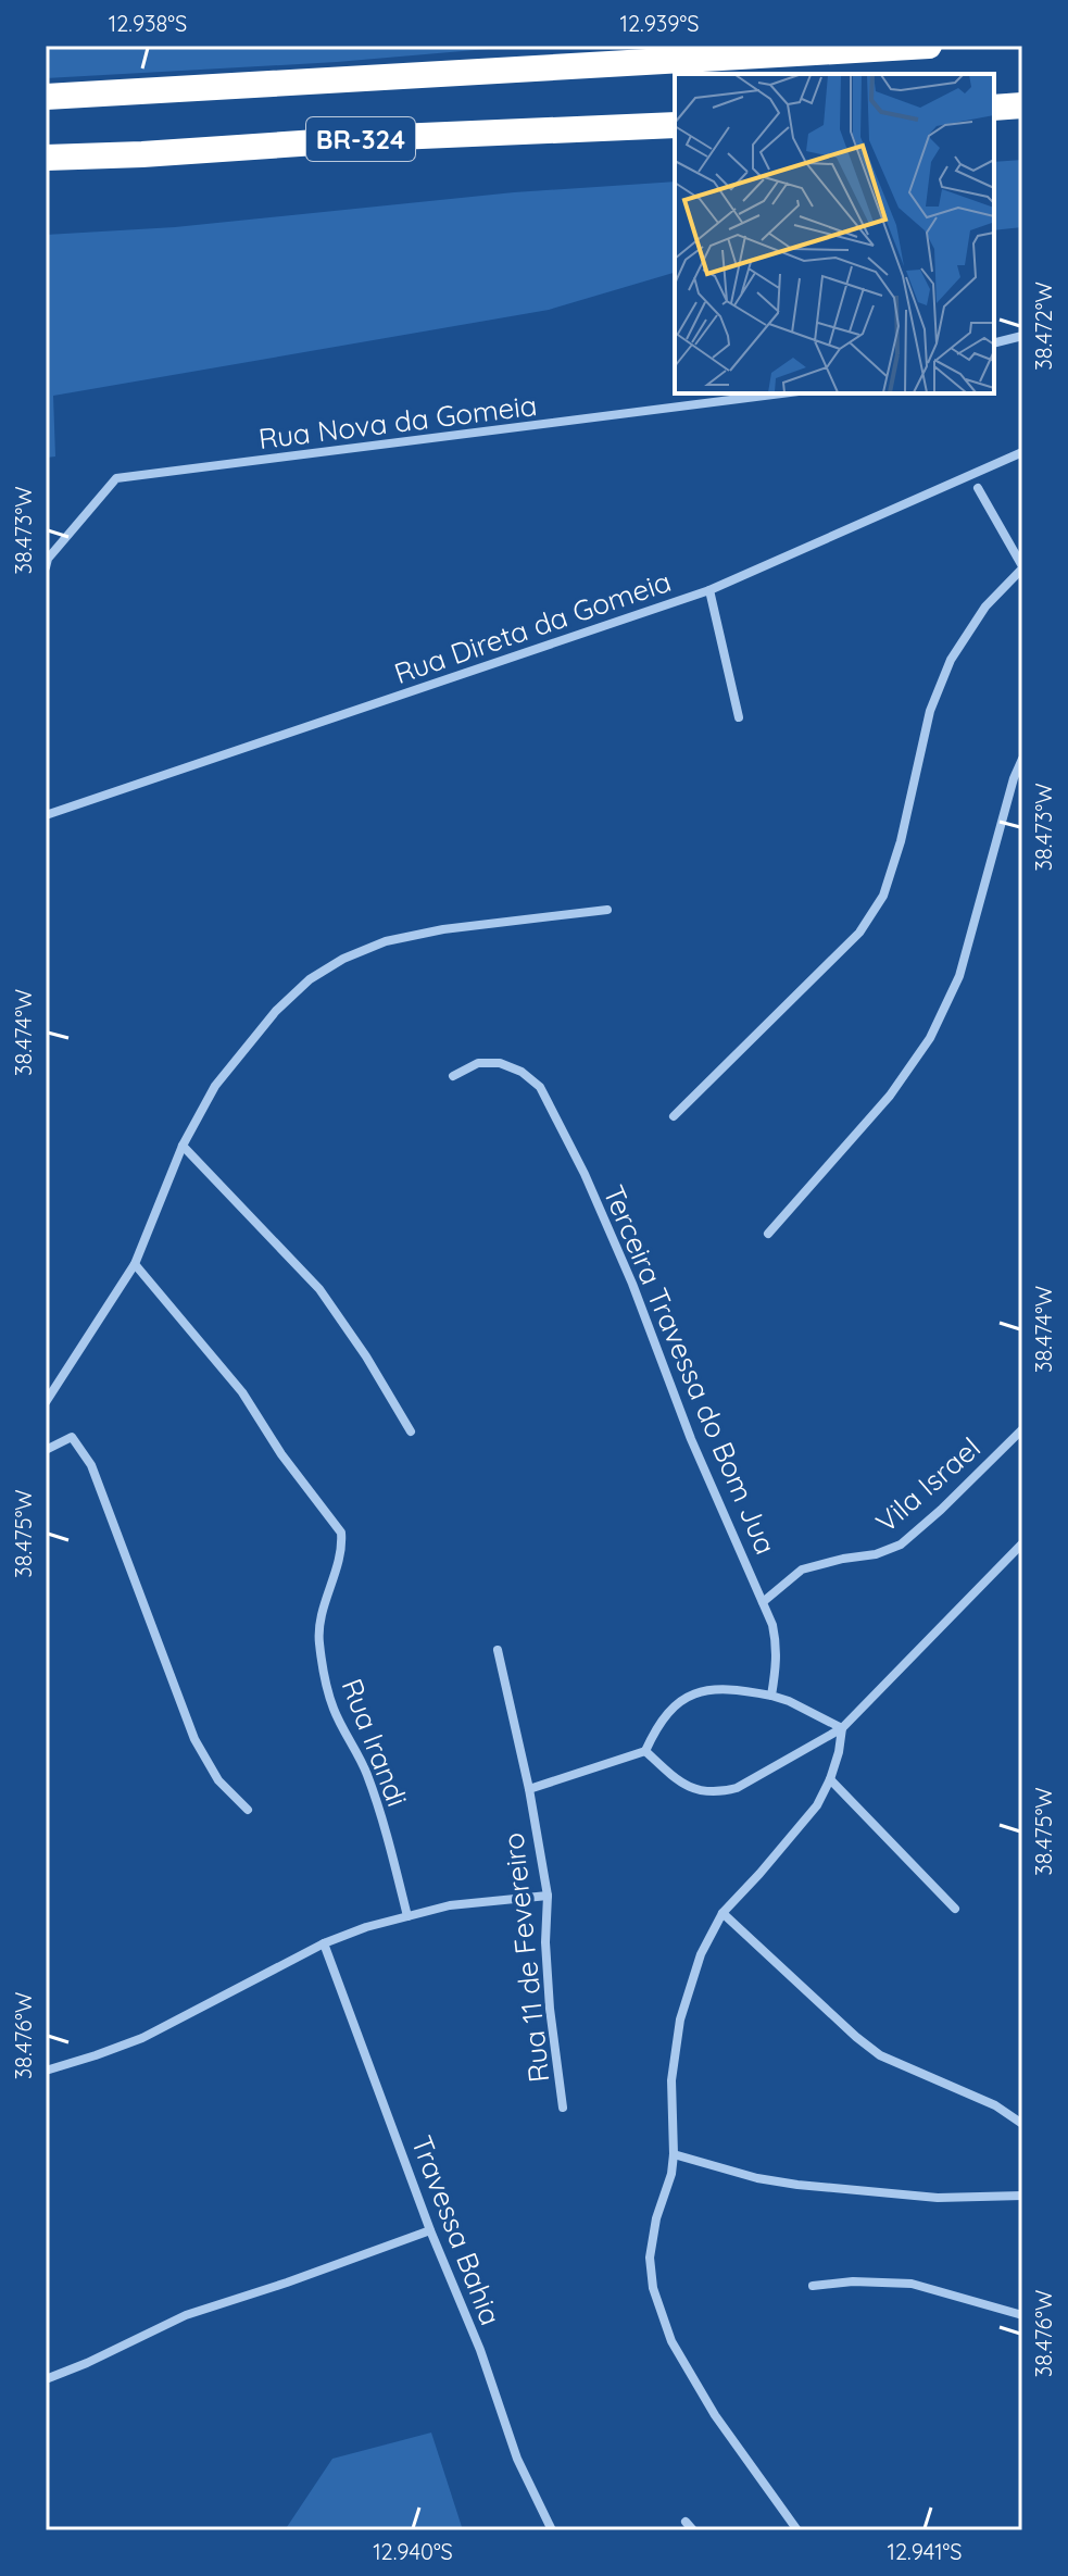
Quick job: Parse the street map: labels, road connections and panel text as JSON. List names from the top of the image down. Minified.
{"streets":{"highway":["BR-324"],"street":["Rua Nova da Gomeia","Rua Direta da Gomeia","Terceira Travessa do Bom Jua","Vila Israel","Rua Irandi","Rua 11 de Fevereiro","Travessa Bahia"]},"crossings":[["Terceira Travessa do Bom Jua","Vila Israel"]],"coordinates":["12.938°S","12.939°S","38.472°W","38.473°W","38.474°W","38.475°W","38.476°W","12.940°S","12.941°S"]}
